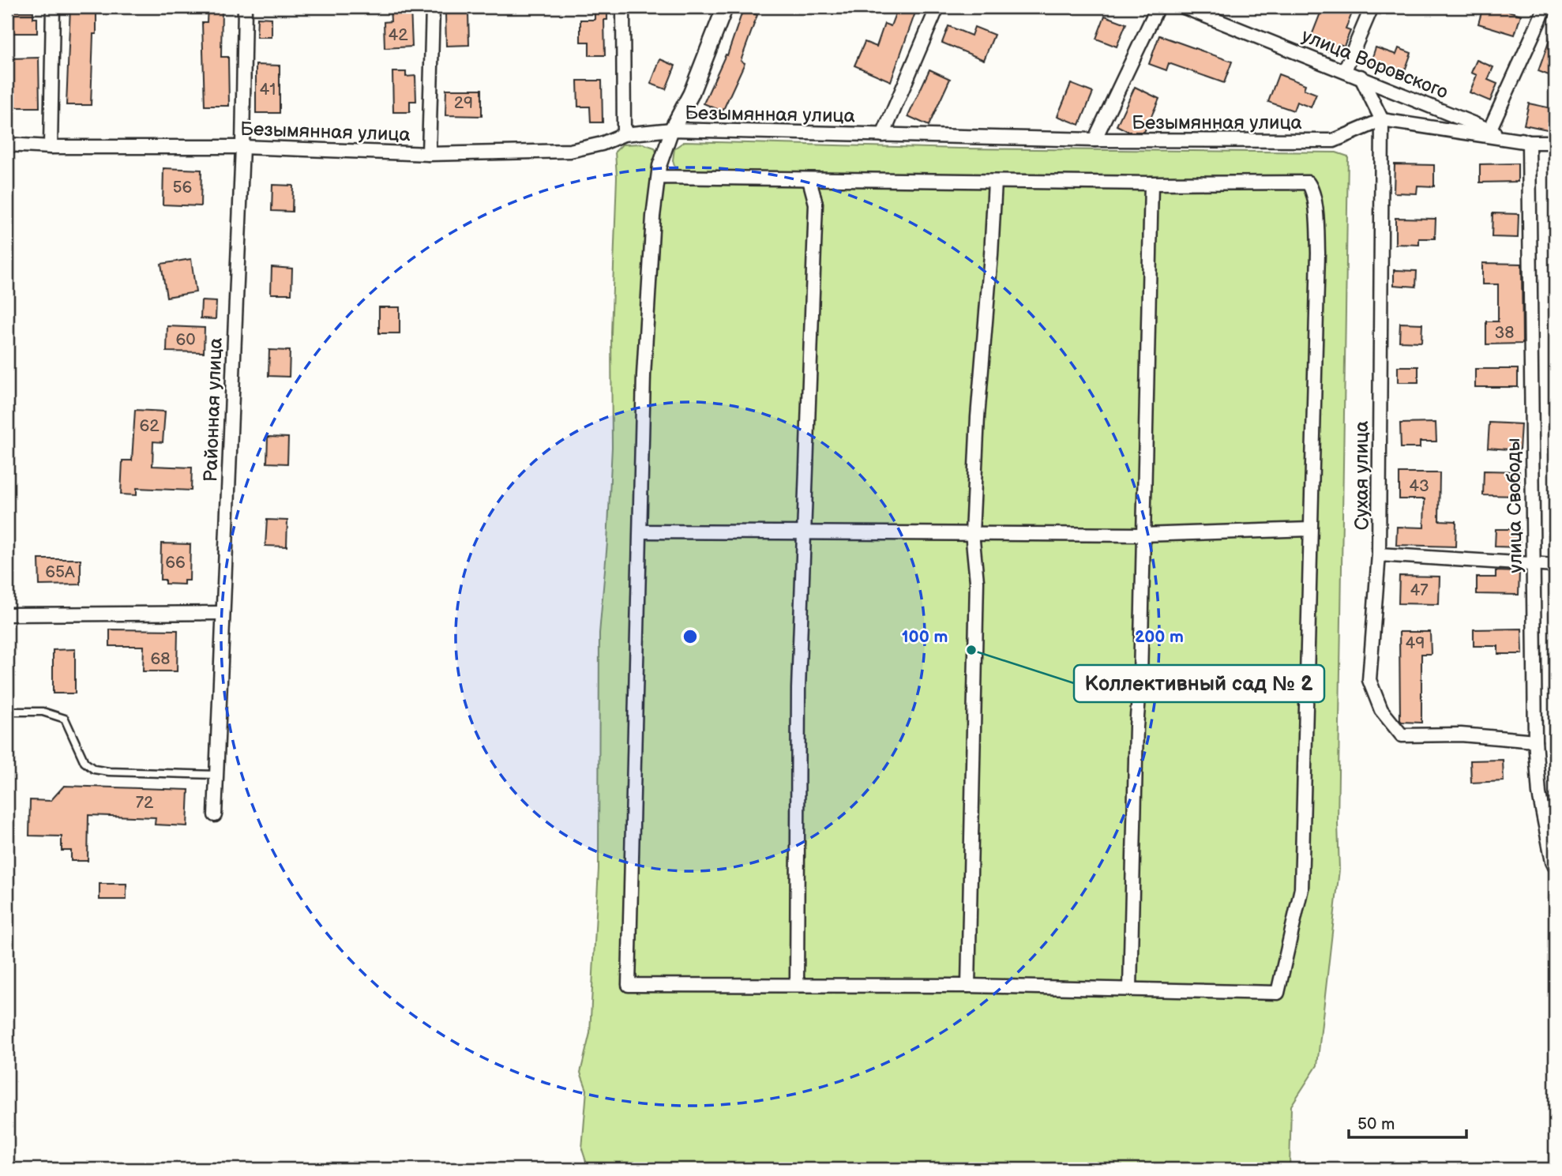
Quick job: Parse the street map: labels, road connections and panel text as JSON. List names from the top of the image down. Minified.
{"streets":{"street":["улица Воровского","Безымянная улица","Районная улица","Сухая улица","улица Свободы"]},"crossings":[["улица Воровского","Сухая улица"],["улица Воровского","улица Свободы"],["Безымянная улица","Районная улица"],["Безымянная улица","Сухая улица"],["Сухая улица","улица Свободы"]],"places":["Коллективный сад № 2"],"house_numbers":["42","41","29","56","38","60","62","43","66","65А","47","49","68","72"],"scale_bar":"50 m","rings":["100 m","200 m"]}
